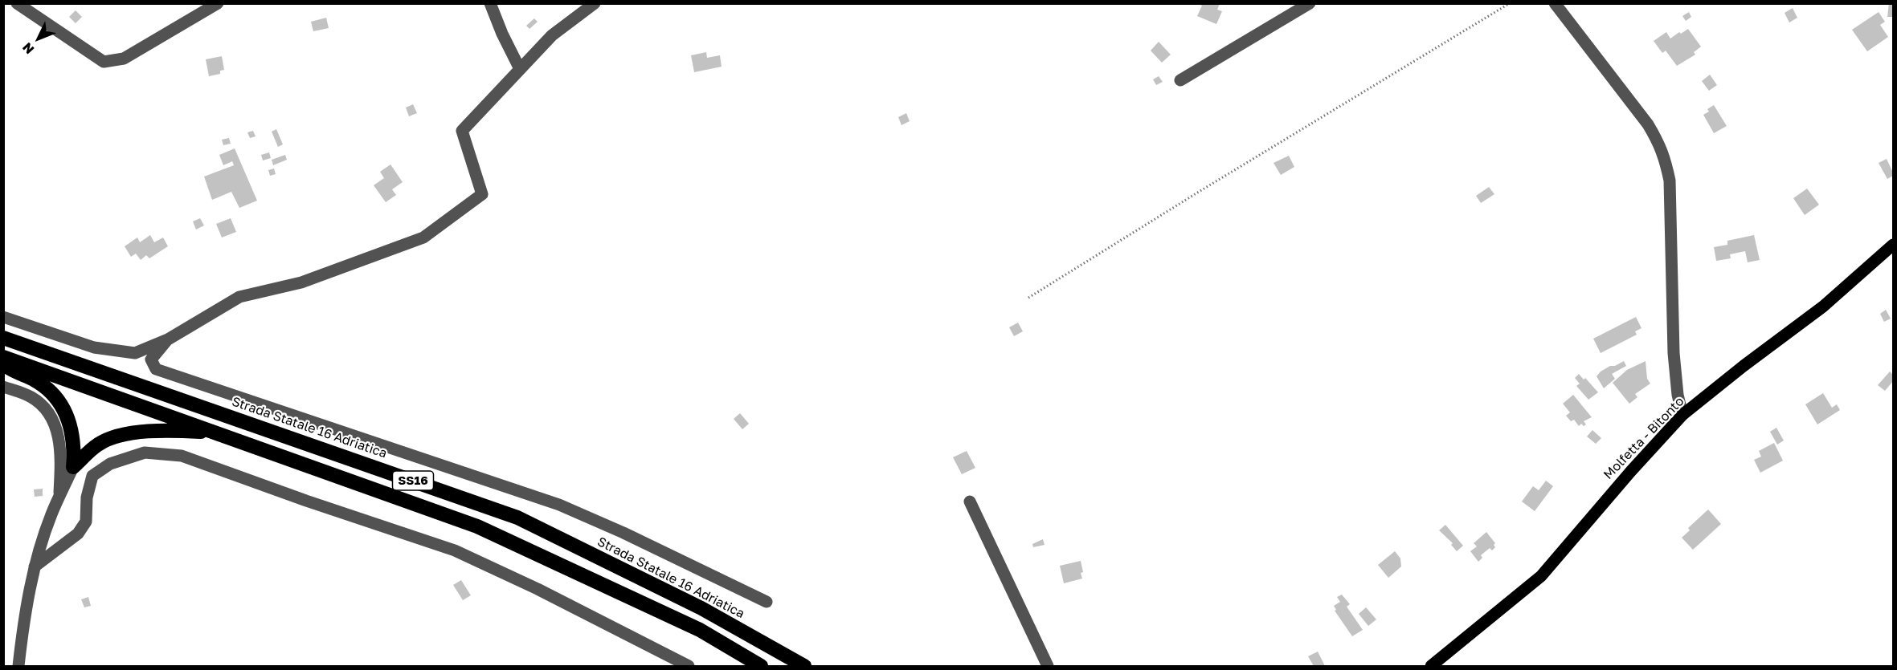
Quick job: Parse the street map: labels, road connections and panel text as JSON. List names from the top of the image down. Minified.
{"streets":{"highway":["Strada Statale 16 Adriatica","SS16"],"main road":["Molfetta - Bitonto"]},"north":"bottom left"}
